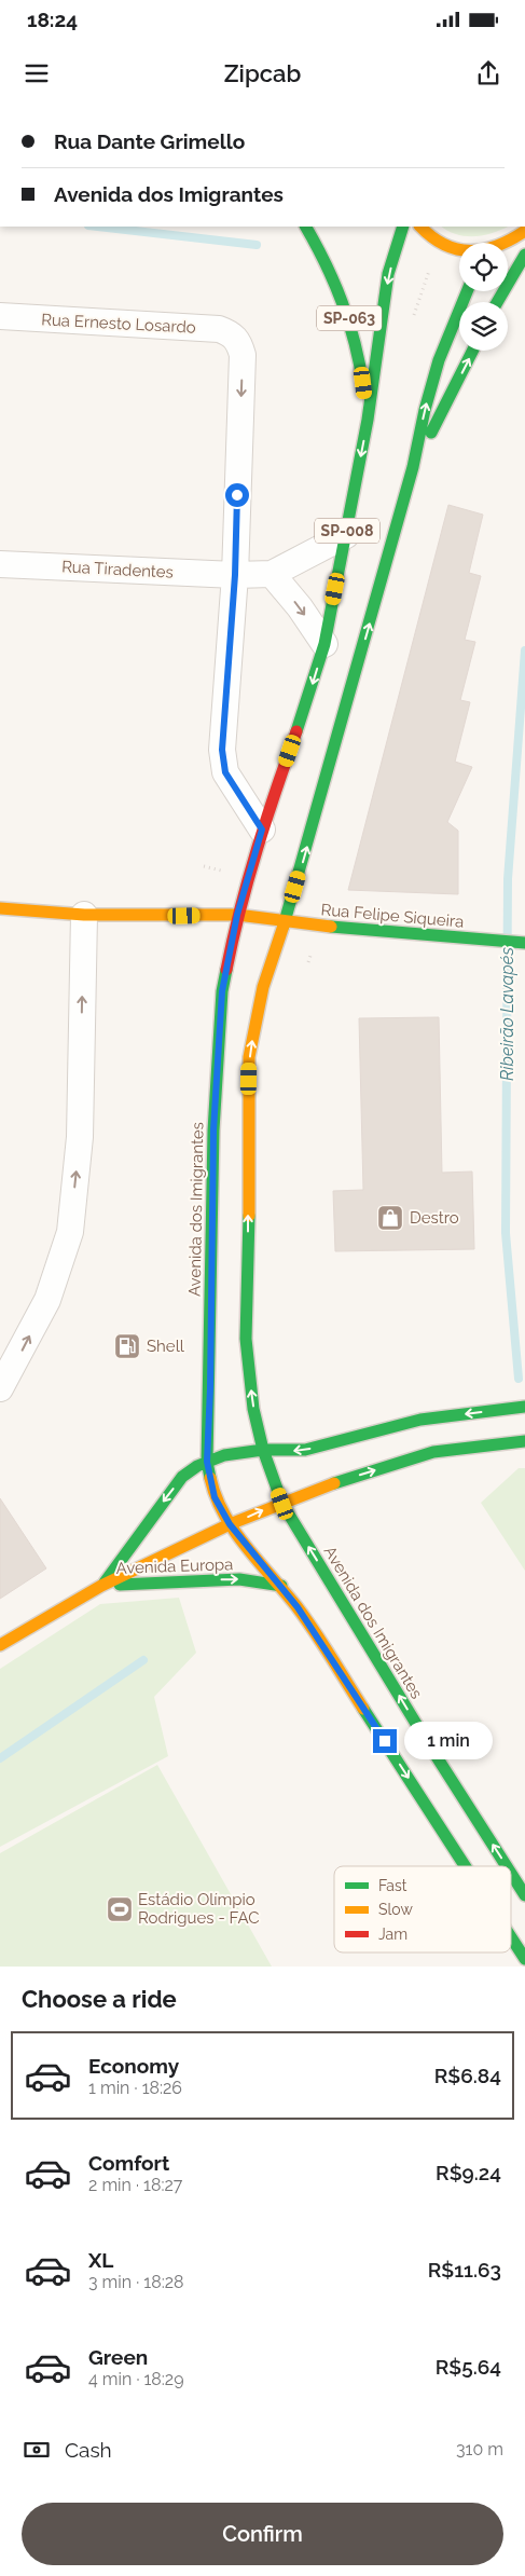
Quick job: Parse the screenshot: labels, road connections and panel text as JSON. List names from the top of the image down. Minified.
{"streets":{"main road":["SP-063","SP-008","Rua Felipe Siqueira","Avenida dos Imigrantes","Avenida Europa"],"street":["Rua Ernesto Losardo","Rua Tiradentes"]},"crossings":[["SP-063","Avenida dos Imigrantes"],["Rua Ernesto Losardo","Rua Tiradentes"],["SP-008","Avenida dos Imigrantes"],["Rua Felipe Siqueira","Avenida dos Imigrantes"],["Avenida dos Imigrantes","Avenida Europa"]],"water":["Ribeirão Lavapés"],"places":{"shop":["Destro"],"fuel station":["Shell"],"sports":["Estádio Olímpio Rodrigues - FAC"]},"legend":["Fast","Slow","Jam"],"page":{"status":"18:24","header":"Zipcab","banner":["Rua Dante Grimello","Avenida dos Imigrantes"],"bubble":"1 min","heading":"Choose a ride","list":[{"name":"Economy","note":"1 min · 18:26","value":"R$6.84"},{"name":"Comfort","note":"2 min · 18:27","value":"R$9.24"},{"name":"XL","note":"3 min · 18:28","value":"R$11.63"},{"name":"Green","note":"4 min · 18:29","value":"R$5.64"}],"pay":["Cash","310 m"],"buttons":"Confirm"}}
